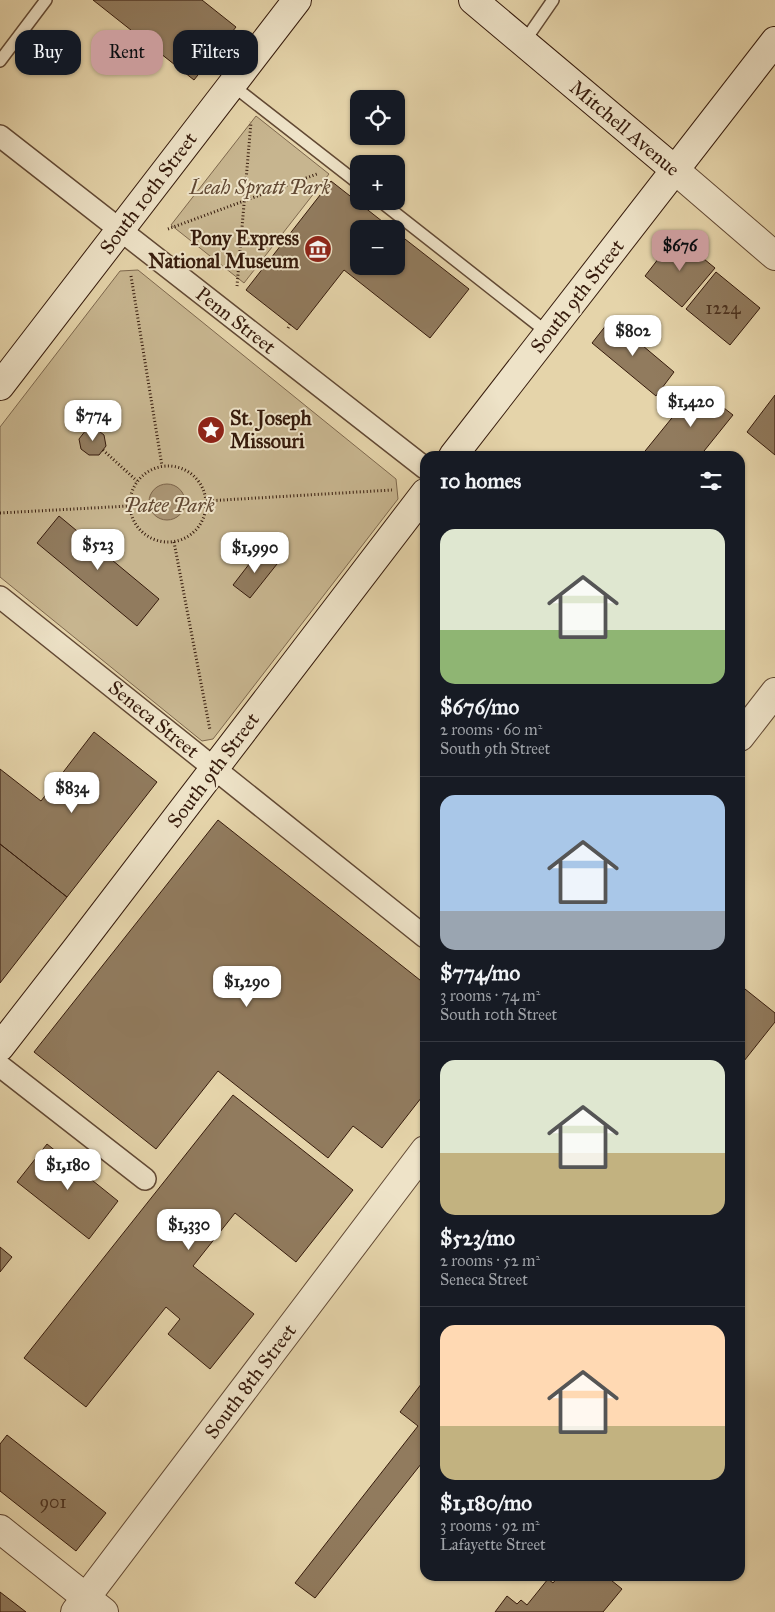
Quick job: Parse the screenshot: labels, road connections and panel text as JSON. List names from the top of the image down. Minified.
{"streets":{"main road":["Mitchell Avenue","South 10th Street","South 9th Street","South 8th Street"],"street":["Penn Street","Seneca Street"]},"crossings":[["Mitchell Avenue","South 9th Street"],["South 10th Street","Penn Street"],["South 9th Street","Seneca Street"]],"parks":["Leah Spratt Park","Patee Park"],"places":{"museum":["Pony Express National Museum"],"place":["St. Joseph Missouri"]},"house_numbers":["1224","901"],"page":{"chip":["Buy","Rent","Filters"],"map_buttons":["+","−"],"price":["$676","$802","$1,420","$774","$523","$1,990","$834","$1,290","$1,180","$1,330"],"heading":"10 homes","list":[{"name":"$676/mo","note":"2 rooms · 60 m² · South 9th Street"},{"name":"$774/mo","note":"3 rooms · 74 m² · South 10th Street"},{"name":"$523/mo","note":"2 rooms · 52 m² · Seneca Street"},{"name":"$1,180/mo","note":"3 rooms · 92 m² · Lafayette Street"}]}}
